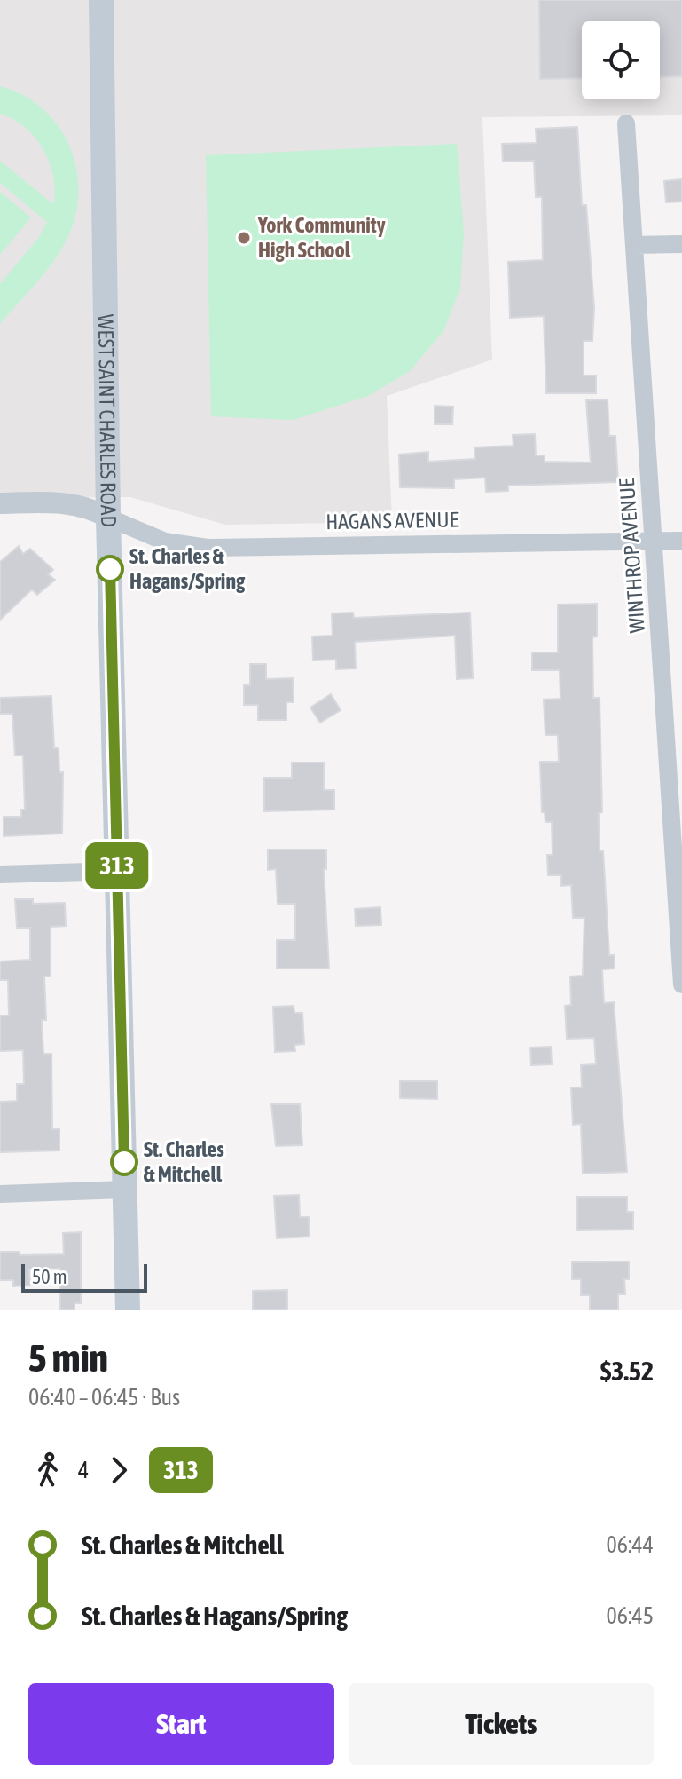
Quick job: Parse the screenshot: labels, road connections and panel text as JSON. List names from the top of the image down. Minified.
{"streets":{"main road":["WEST SAINT CHARLES ROAD"],"street":["HAGANS AVENUE","WINTHROP AVENUE"]},"crossings":[["WEST SAINT CHARLES ROAD","HAGANS AVENUE"],["HAGANS AVENUE","WINTHROP AVENUE"]],"places":["York Community High School","St. Charles & Hagans/Spring","St. Charles & Mitchell"],"lines":["bus line 313"],"scale_bar":"50 m","page":{"on_map":"313","scale":"50 m","heading":["5 min","06:40 – 06:45 · Bus","$3.52"],"legs":["4","313"],"list":[{"name":"St. Charles & Mitchell","value":"06:44"},{"name":"St. Charles & Hagans/Spring","value":"06:45"}],"buttons":["Start","Tickets"]}}
